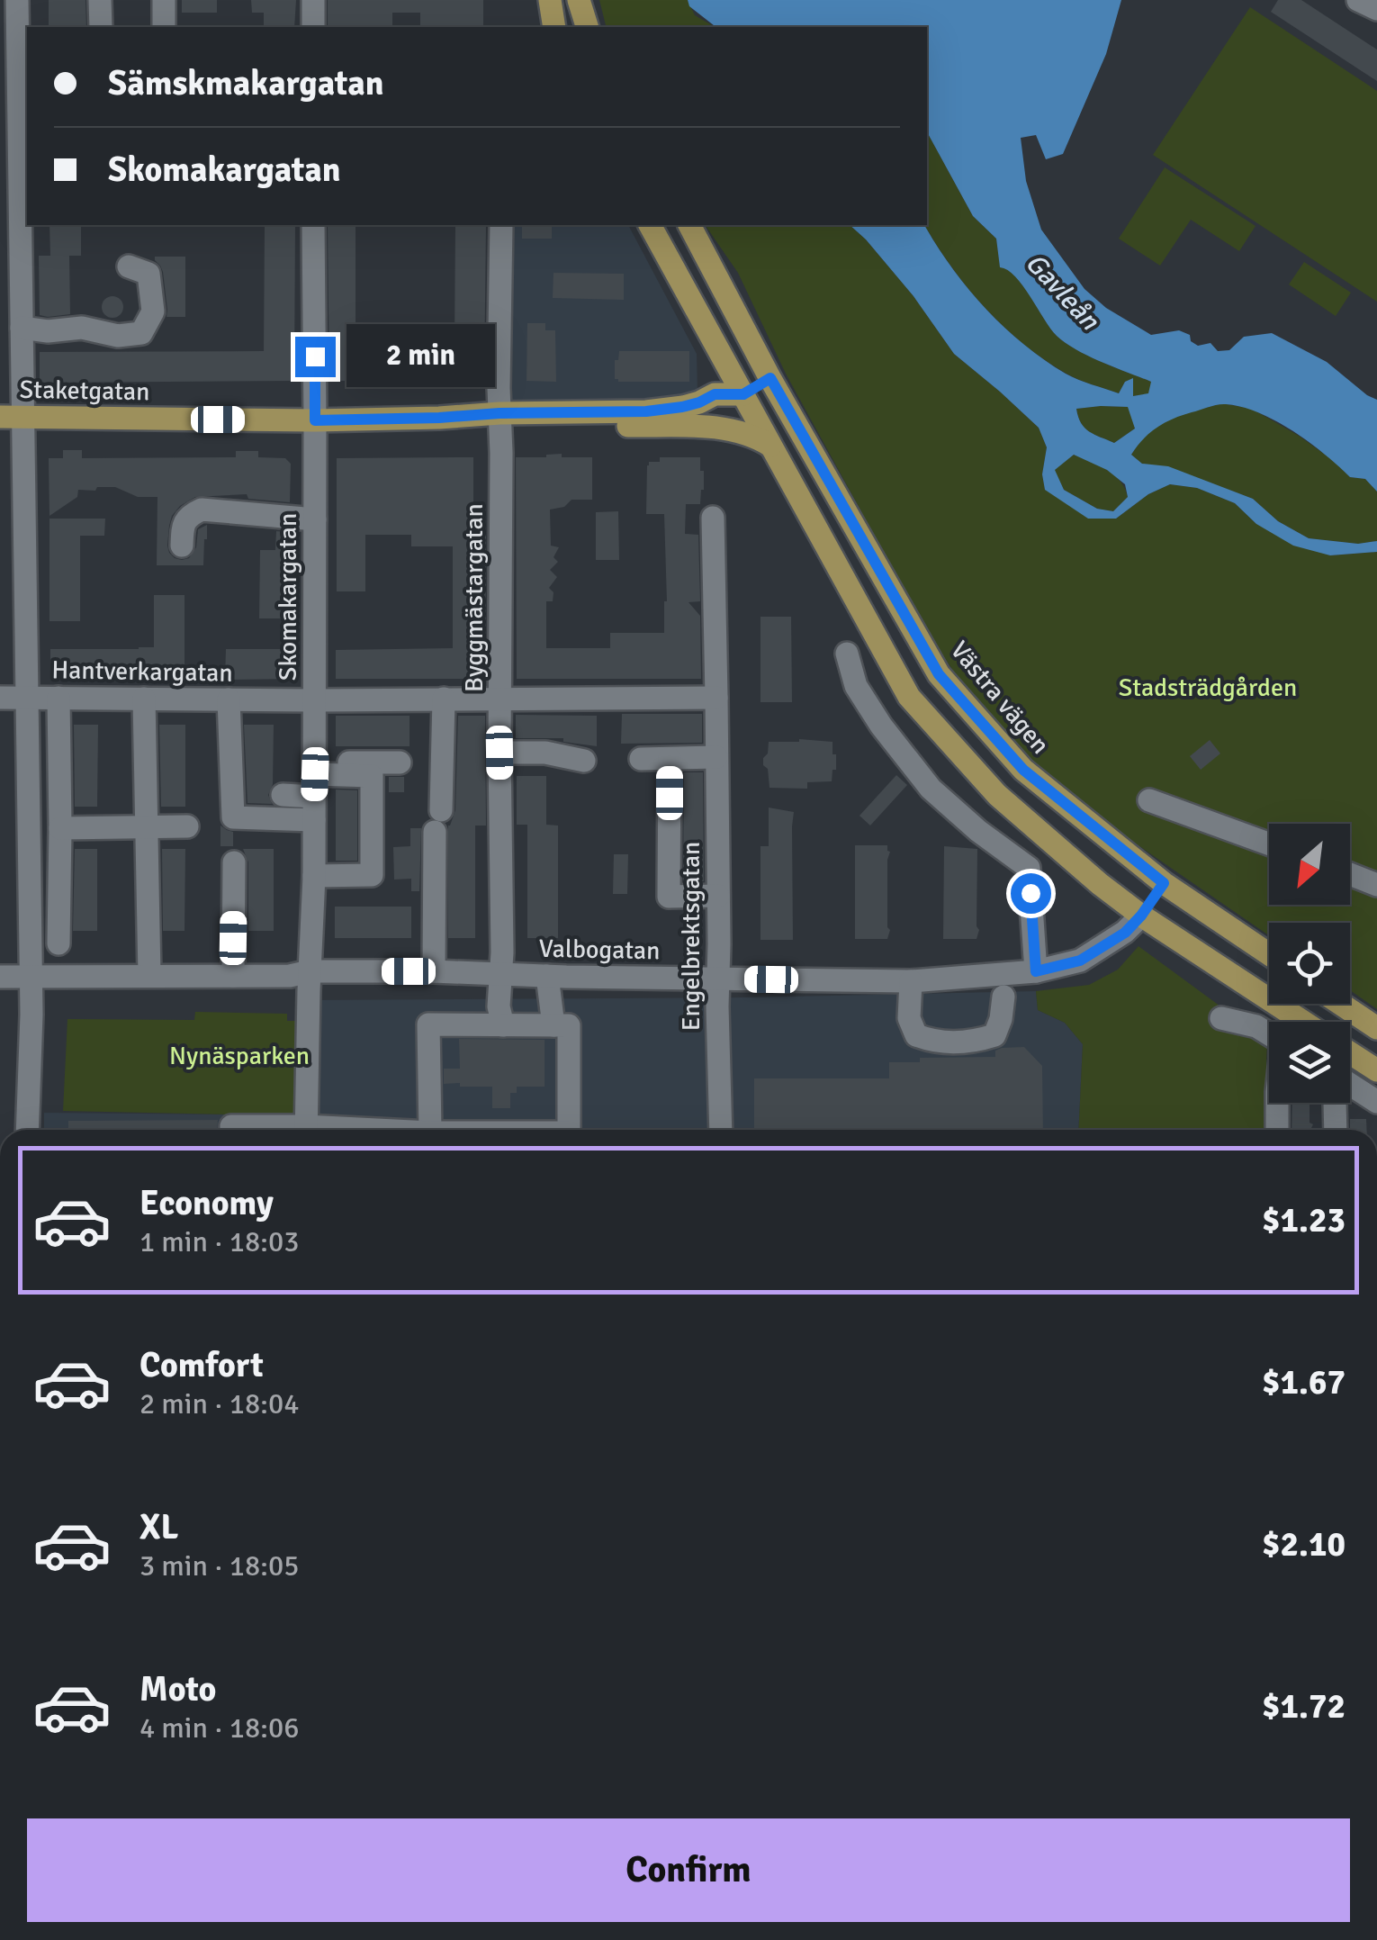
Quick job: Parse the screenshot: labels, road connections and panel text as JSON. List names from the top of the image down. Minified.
{"streets":{"main road":["Staketgatan","Västra vägen","Valbogatan"],"street":["Skomakargatan","Byggmästargatan","Hantverkargatan","Engelbrektsgatan"]},"crossings":[["Staketgatan","Skomakargatan"],["Staketgatan","Byggmästargatan"],["Skomakargatan","Hantverkargatan"],["Skomakargatan","Valbogatan"],["Byggmästargatan","Hantverkargatan"],["Byggmästargatan","Valbogatan"],["Hantverkargatan","Engelbrektsgatan"],["Västra vägen","Valbogatan"],["Engelbrektsgatan","Valbogatan"]],"water":["Gavleån"],"parks":["Stadsträdgården","Nynäsparken"],"north":"bottom left","page":{"banner":["Sämskmakargatan","Skomakargatan"],"bubble":"2 min","list":[{"name":"Economy","note":"1 min · 18:03","value":"$1.23"},{"name":"Comfort","note":"2 min · 18:04","value":"$1.67"},{"name":"XL","note":"3 min · 18:05","value":"$2.10"},{"name":"Moto","note":"4 min · 18:06","value":"$1.72"}],"buttons":"Confirm"}}
